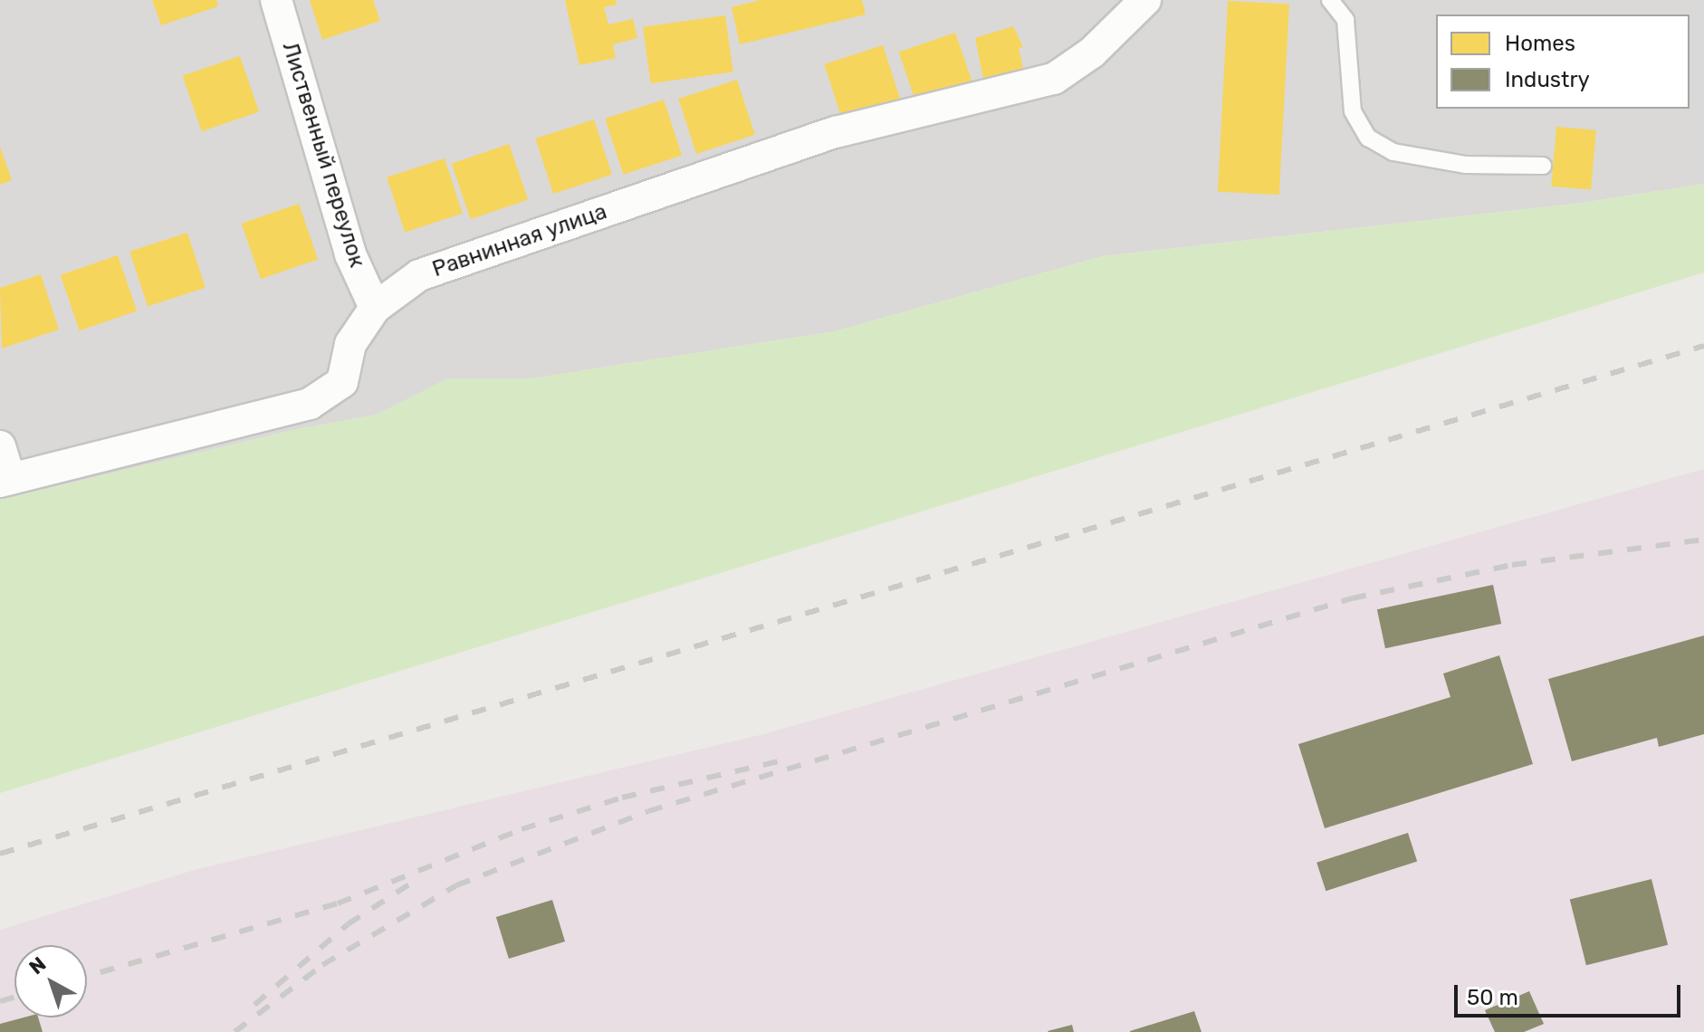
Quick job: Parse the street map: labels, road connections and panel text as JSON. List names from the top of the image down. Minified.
{"streets":{"street":["Лиственный переулок","Равнинная улица"]},"crossings":[["Лиственный переулок","Равнинная улица"]],"legend":["Homes","Industry"],"scale_bar":"50 m","north":"top left"}
